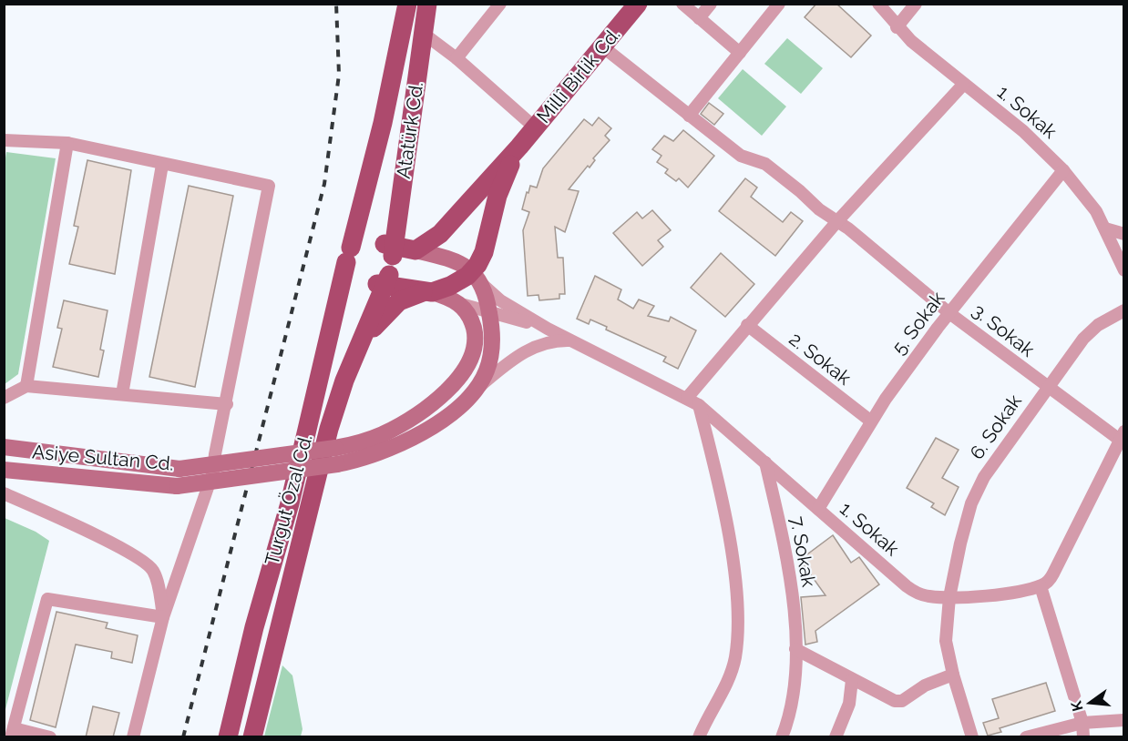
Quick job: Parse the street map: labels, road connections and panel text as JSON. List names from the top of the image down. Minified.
{"streets":{"main road":["Millî Birlik Cd.","Atatürk Cd.","Asiye Sultan Cd.","Turgut Özal Cd."],"street":["1. Sokak","5. Sokak","3. Sokak","2. Sokak","6. Sokak","7. Sokak"]},"crossings":[["Millî Birlik Cd.","3. Sokak"],["Millî Birlik Cd.","Asiye Sultan Cd."],["1. Sokak","5. Sokak"],["1. Sokak","6. Sokak"],["1. Sokak","Asiye Sultan Cd."],["1. Sokak","7. Sokak"],["Atatürk Cd.","Turgut Özal Cd."],["5. Sokak","3. Sokak"],["5. Sokak","2. Sokak"],["3. Sokak","6. Sokak"]],"north":"left"}
